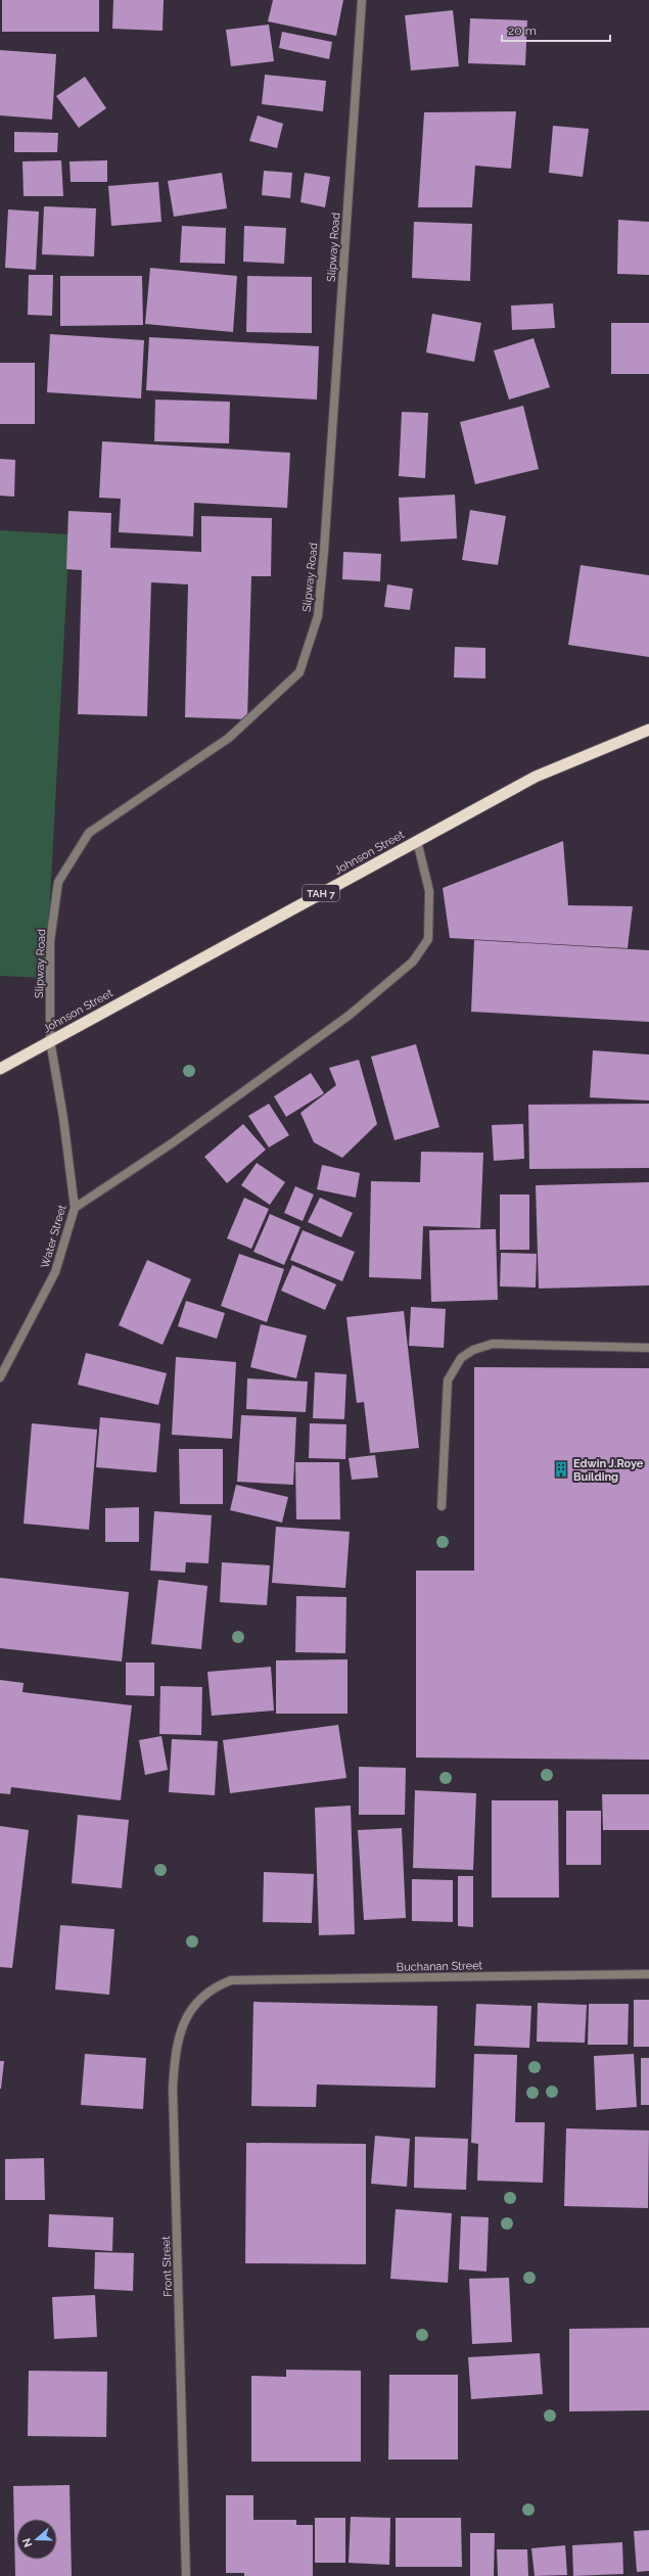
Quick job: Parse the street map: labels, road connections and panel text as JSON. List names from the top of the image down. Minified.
{"streets":{"highway":["Johnson Street","TAH 7"],"street":["Slipway Road","Water Street","Buchanan Street","Front Street"]},"crossings":[["Slipway Road","Johnson Street"],["Slipway Road","Water Street"],["Johnson Street","Water Street"],["Buchanan Street","Front Street"]],"places":{"building":["Edwin J.Roye Building"]},"scale_bar":"20 m","north":"left"}
